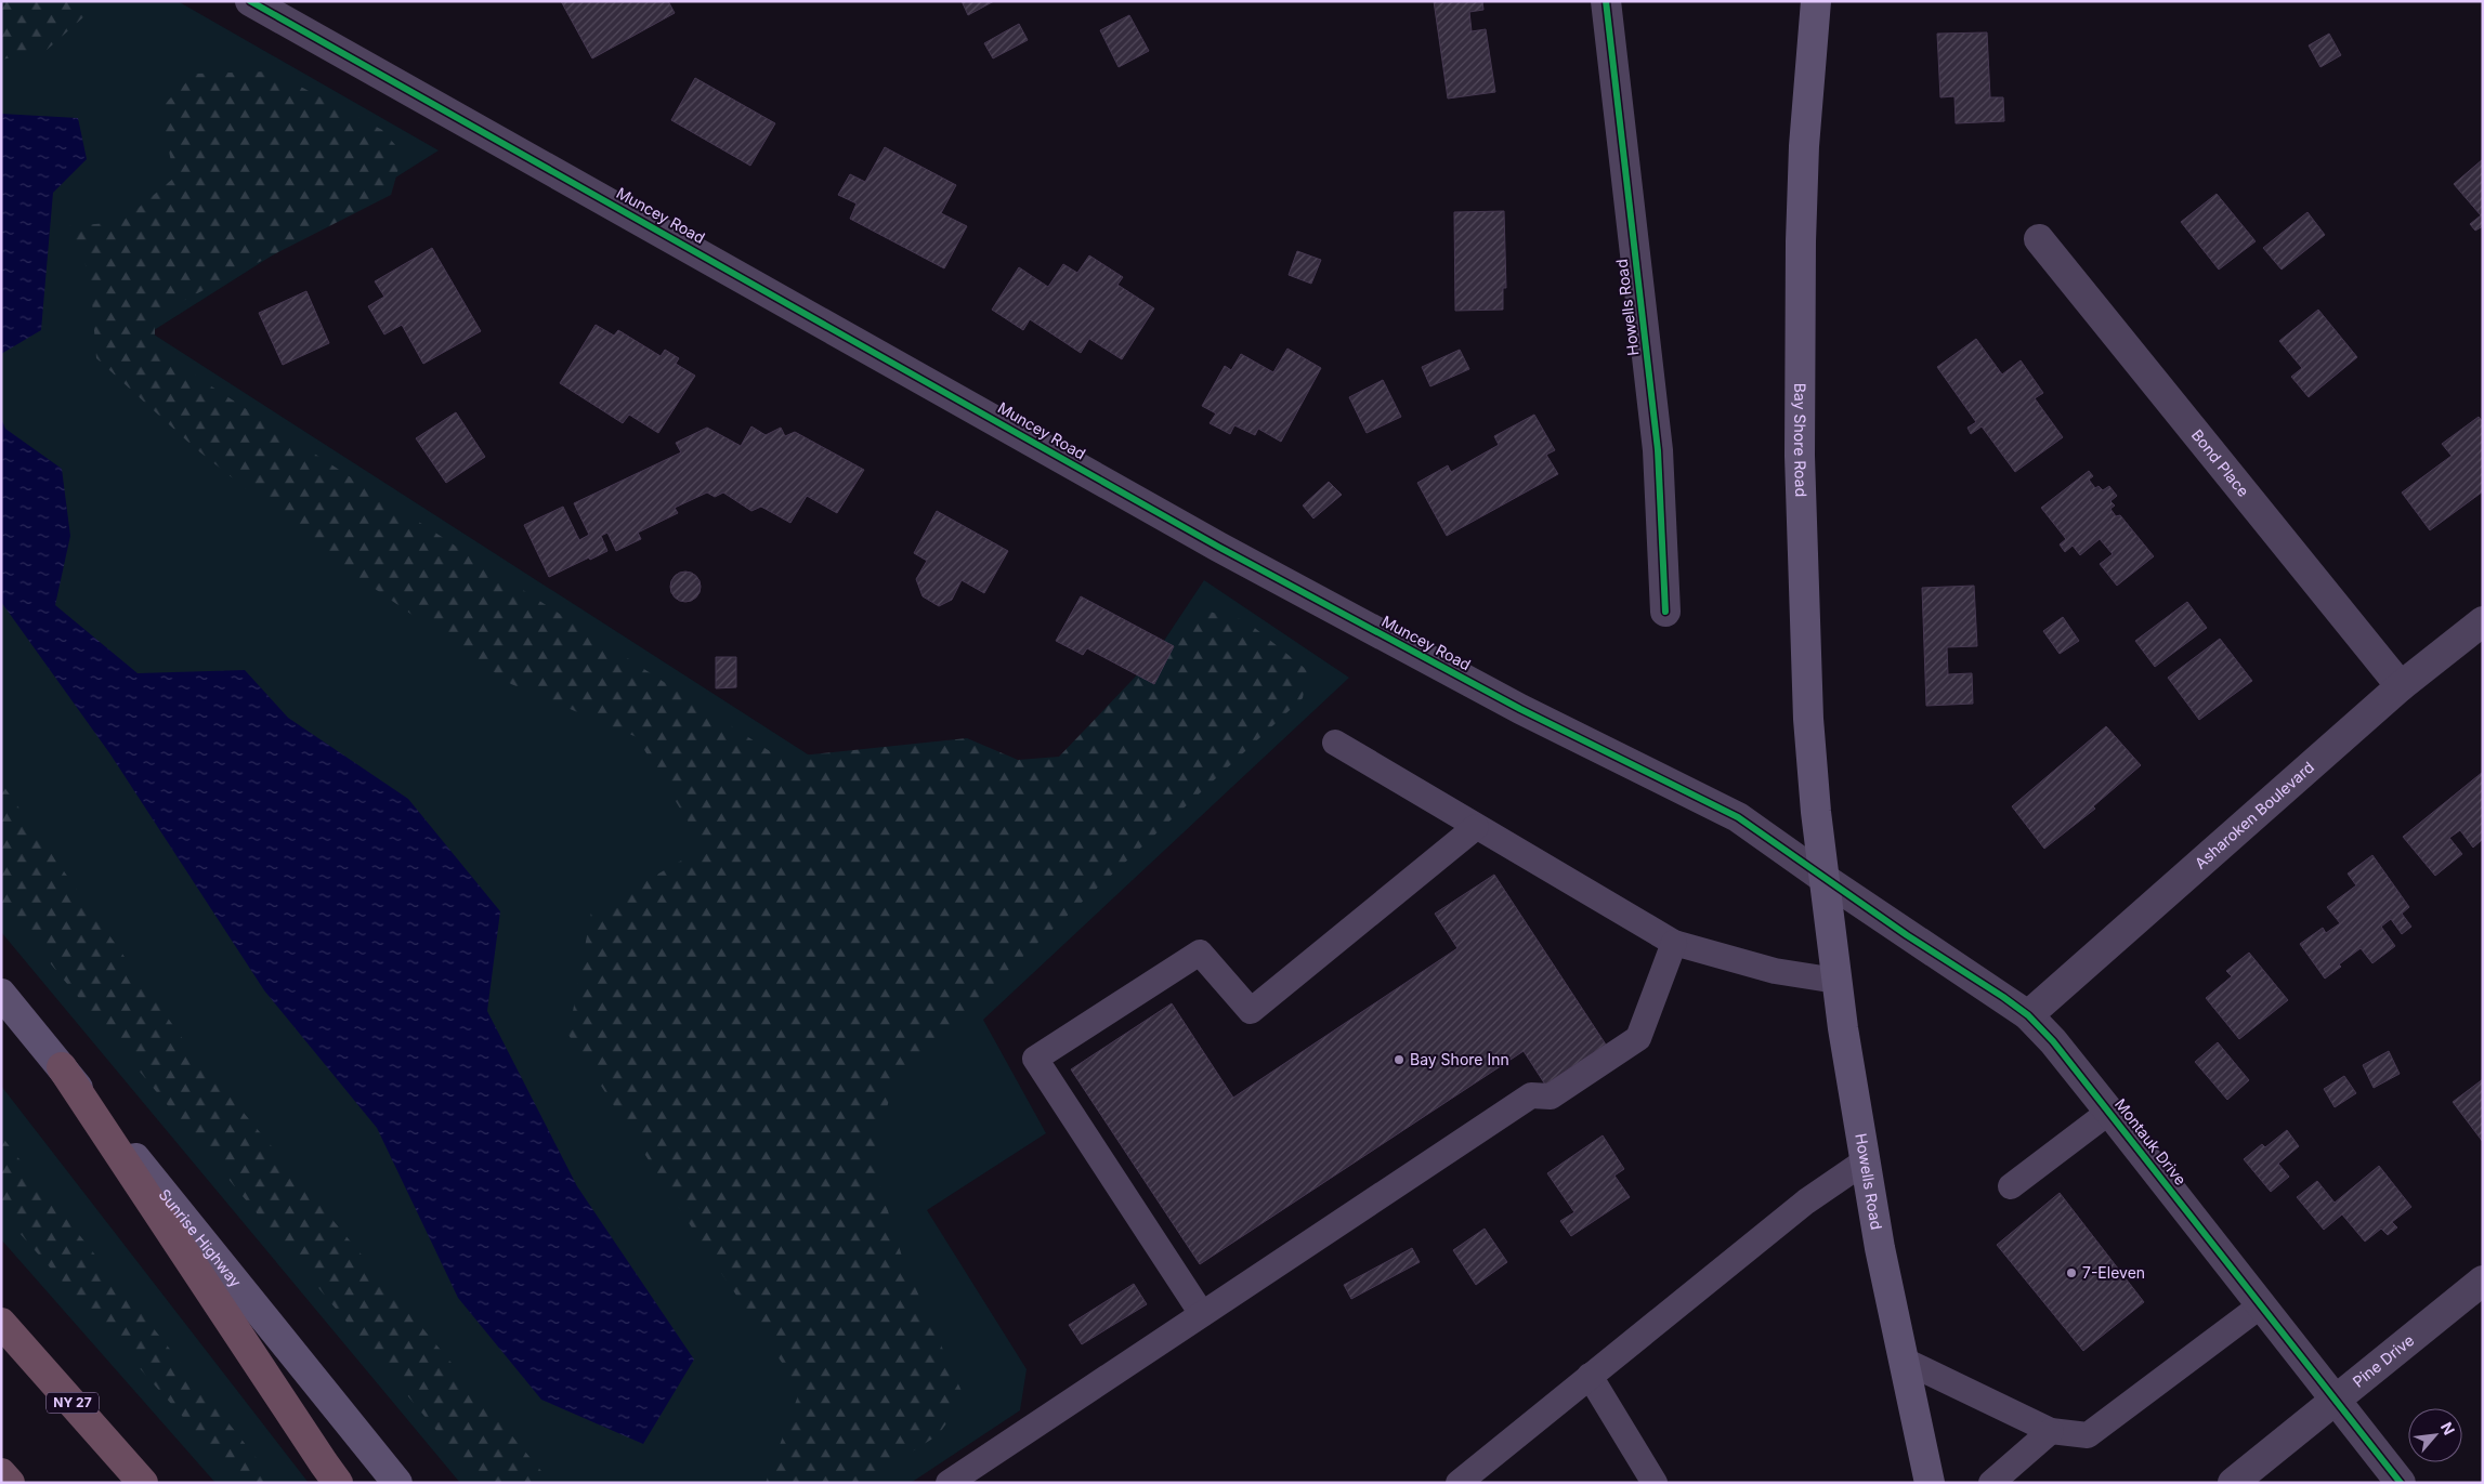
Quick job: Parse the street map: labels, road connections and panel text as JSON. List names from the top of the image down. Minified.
{"streets":{"highway":["NY 27"],"main road":["Howells Road","Bay Shore Road","Sunrise Highway"],"street":["Muncey Road","Bond Place","Asharoken Boulevard","Montauk Drive","Pine Drive"]},"crossings":[["Muncey Road","Howells Road"],["Muncey Road","Bay Shore Road"],["Muncey Road","Montauk Drive"],["Howells Road","Bay Shore Road"],["Howells Road","Montauk Drive"],["Bay Shore Road","Montauk Drive"],["Bond Place","Asharoken Boulevard"],["Asharoken Boulevard","Montauk Drive"],["Montauk Drive","Pine Drive"]],"places":["Bay Shore Inn","7-Eleven"],"north":"top right"}
